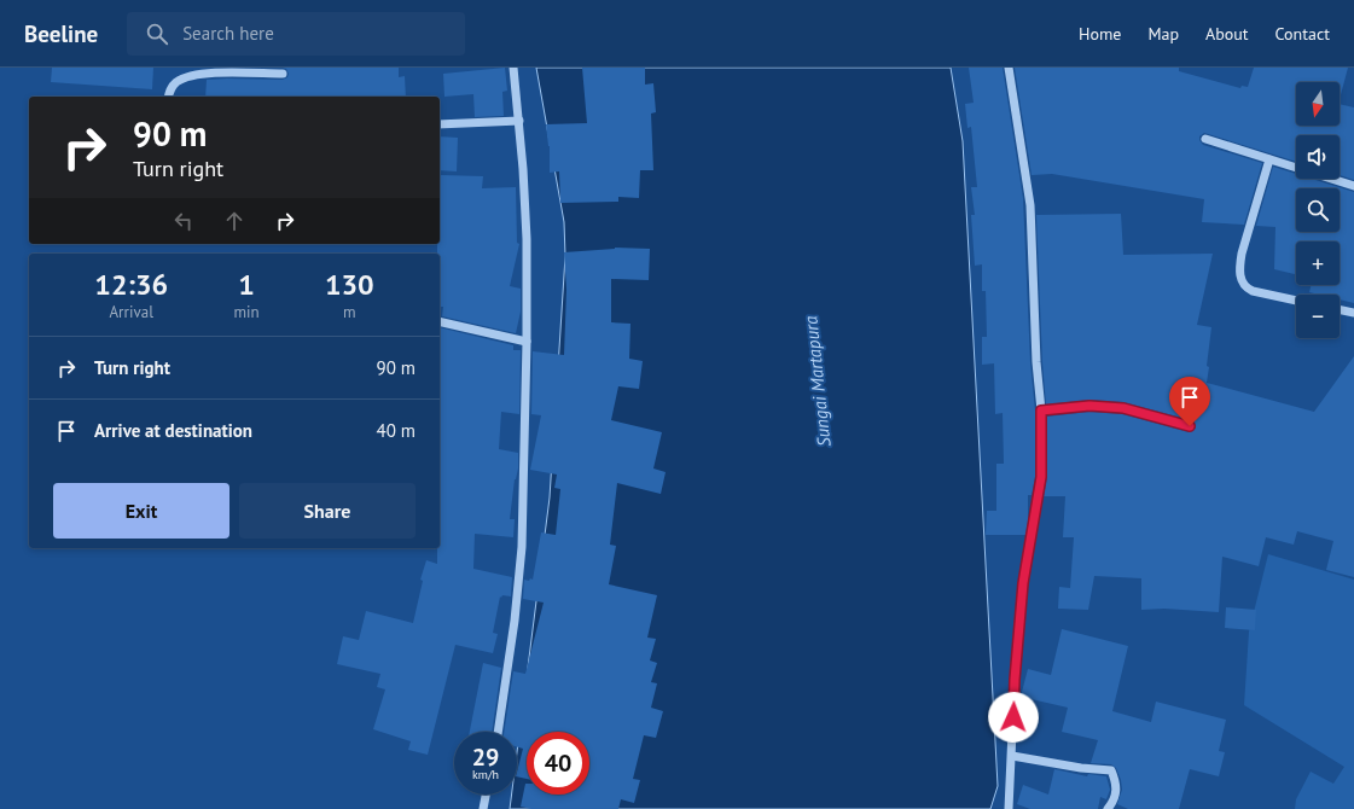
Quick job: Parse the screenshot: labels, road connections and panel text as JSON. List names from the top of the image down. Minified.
{"water":["Sungai Martapura"],"north":"bottom","page":{"header":"Beeline","search":"Search here","nav":["Home","Map","About","Contact"],"map_buttons":["+","−"],"turn":["90 m","Turn right"],"eta":["12:36","Arrival","1","min","130","m"],"list":[{"name":"Turn right","value":"90 m"},{"name":"Arrive at destination","value":"40 m"}],"buttons":["Exit","Share"],"speed":"29 km/h","limit":"40"}}
